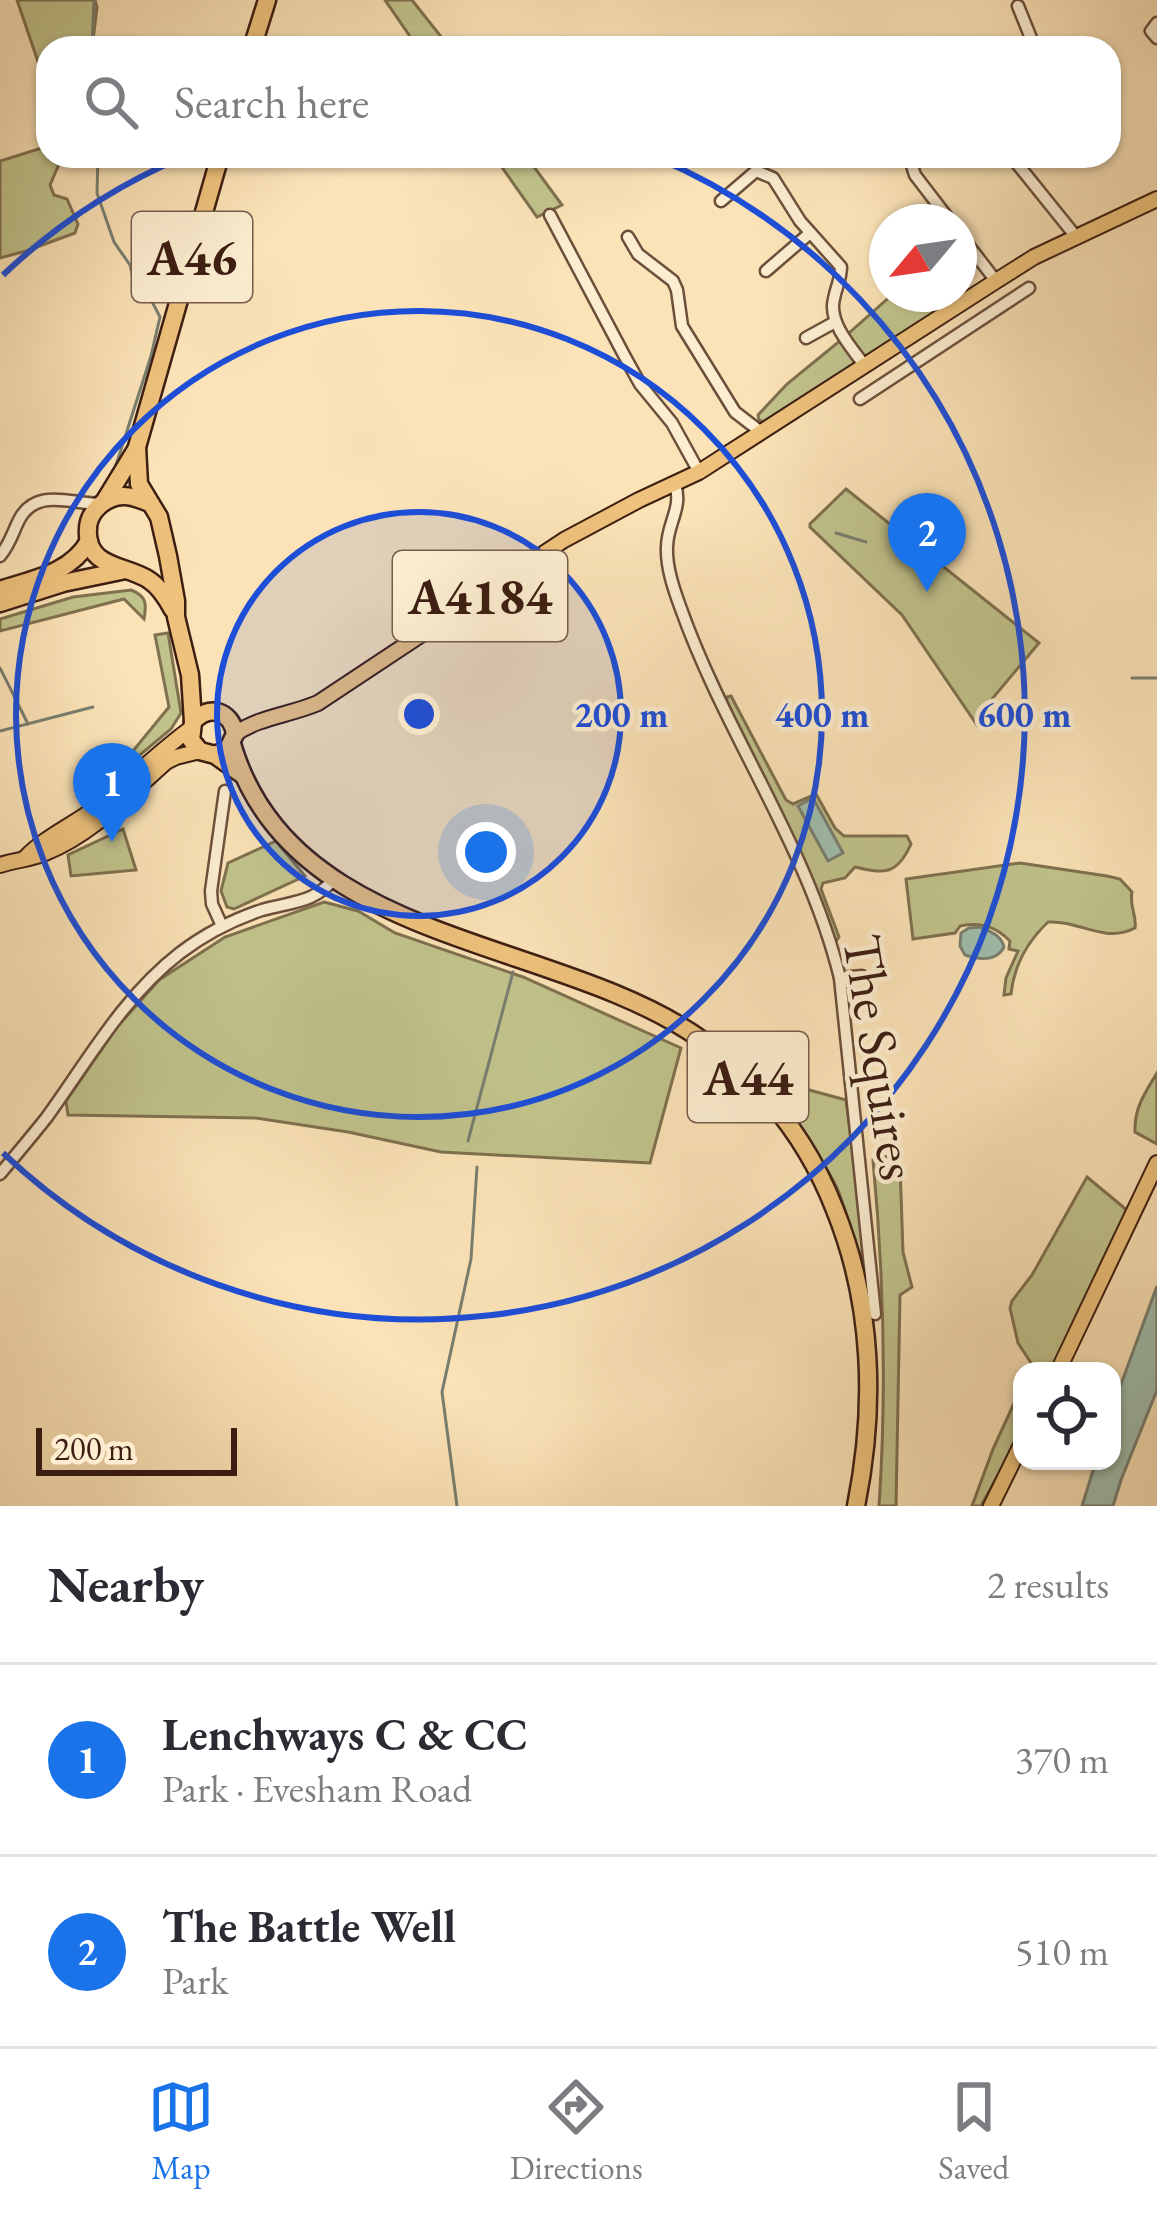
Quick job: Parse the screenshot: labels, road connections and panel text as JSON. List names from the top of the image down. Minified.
{"streets":{"highway":["A46","A44"],"main road":["A4184"],"street":["The Squires"]},"crossings":[["A4184","The Squires"],["A4184","A44"]],"scale_bar":"200 m","north":"bottom left","page":{"search":"Search here","pins":["2","1"],"scale":"200 m","heading":["Nearby","2 results"],"list":[{"mark":"1","name":"Lenchways C & CC","note":"Park · Evesham Road","value":"370 m"},{"mark":"2","name":"The Battle Well","note":"Park","value":"510 m"}],"nav":["Map","Directions","Saved"]},"rings":["200 m","400 m","600 m"]}
